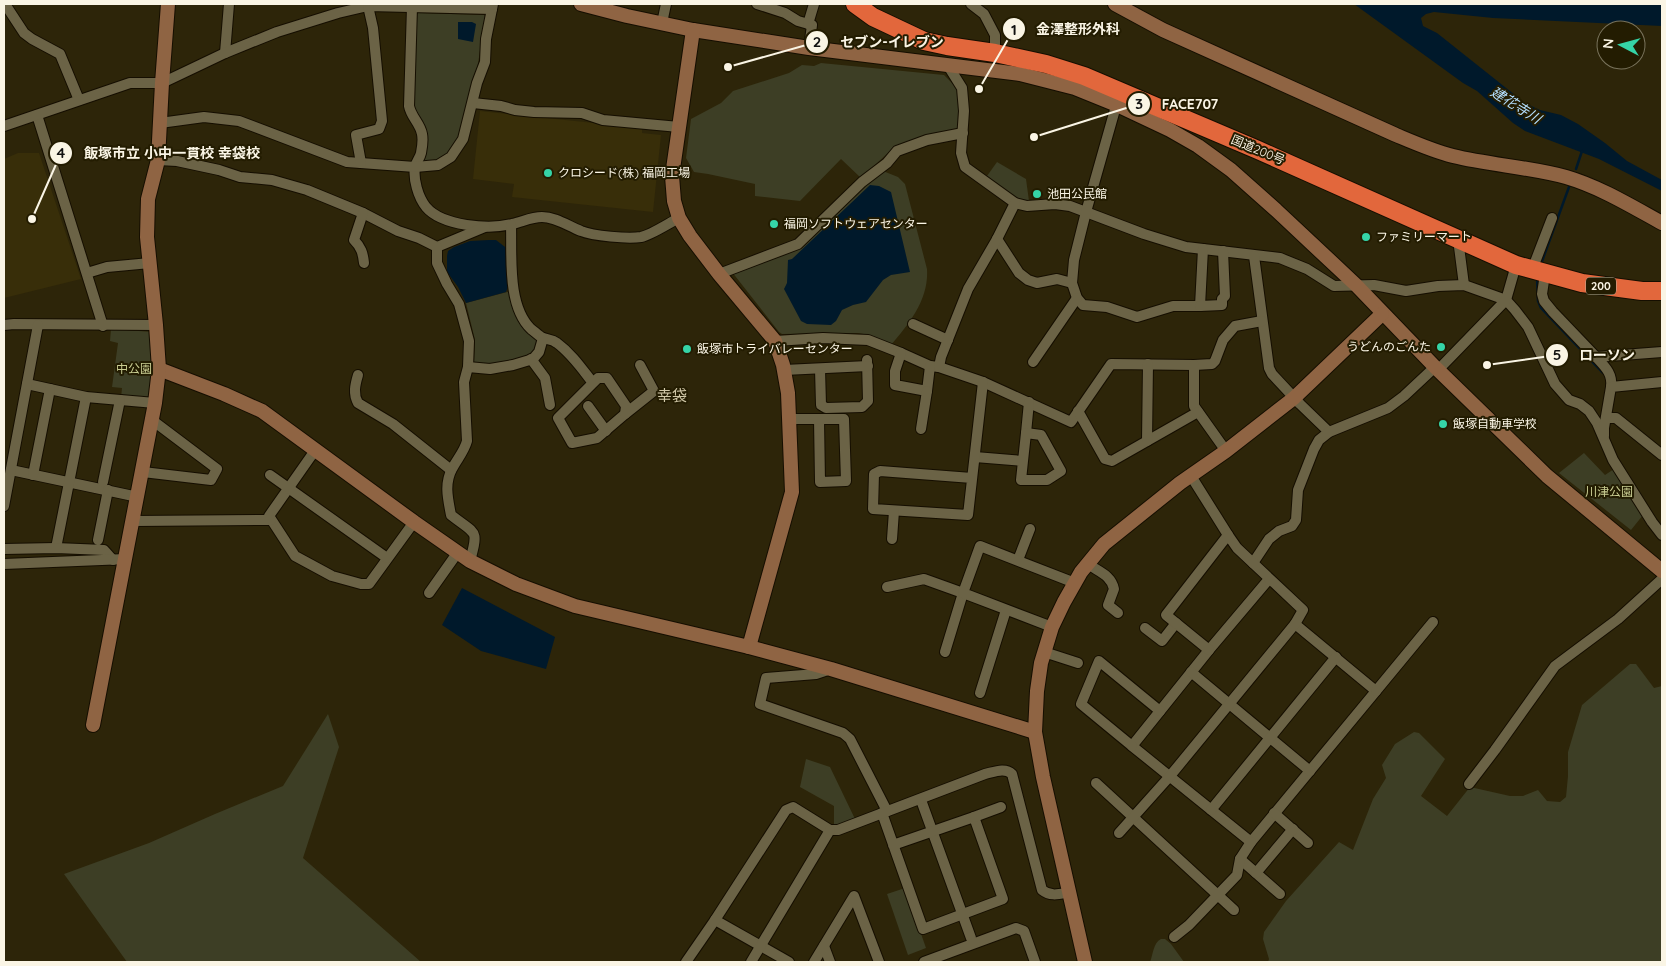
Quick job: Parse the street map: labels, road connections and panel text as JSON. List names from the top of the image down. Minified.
{"streets":{"highway":["国道200号","200"]},"districts":["幸袋"],"water":["建花寺川"],"parks":["中公園","川津公園"],"places":["セブン-イレブン","金澤整形外科","FACE707","クロシード(株) 福岡工場","池田公民館","飯塚市立 小中一貫校 幸袋校","福岡ソフトウェアセンター","ファミリーマート","うどんのごんた","飯塚市トライバレーセンター","ローソン","飯塚自動車学校"],"north":"left"}
